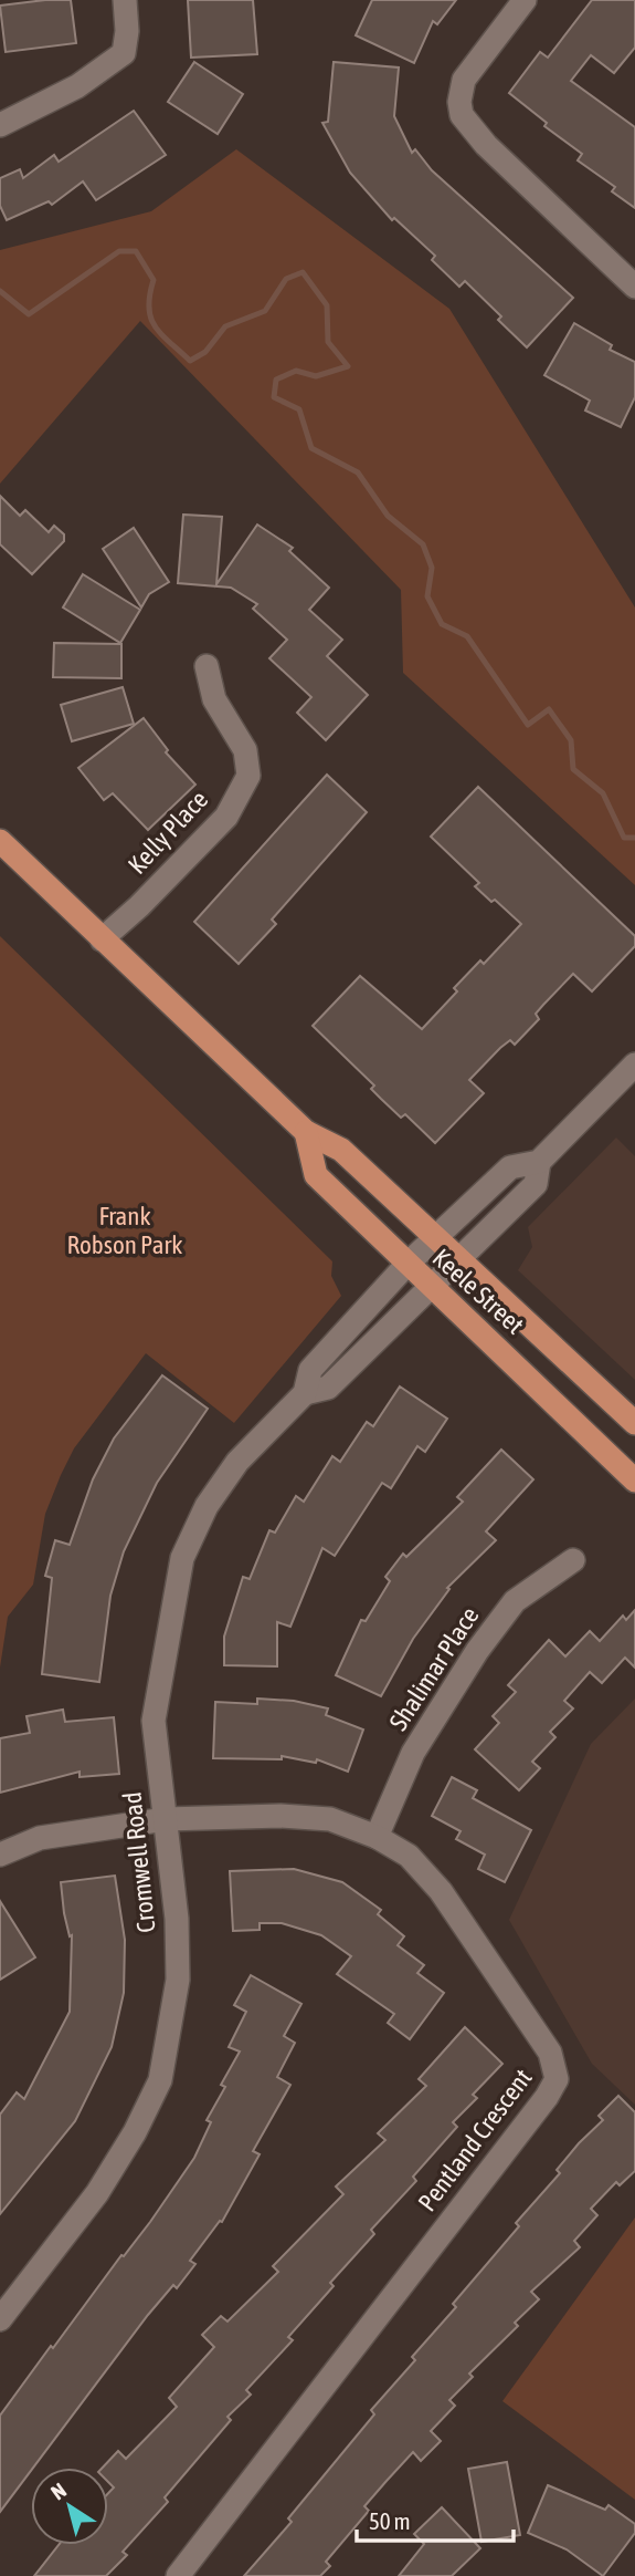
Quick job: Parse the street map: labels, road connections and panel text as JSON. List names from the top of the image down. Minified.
{"streets":{"main road":["Keele Street"],"street":["Kelly Place","Shalimar Place","Cromwell Road","Pentland Crescent"]},"crossings":[["Kelly Place","Keele Street"],["Keele Street","Cromwell Road"],["Shalimar Place","Pentland Crescent"],["Cromwell Road","Pentland Crescent"]],"parks":["Frank Robson Park"],"scale_bar":"50 m","north":"top left"}
